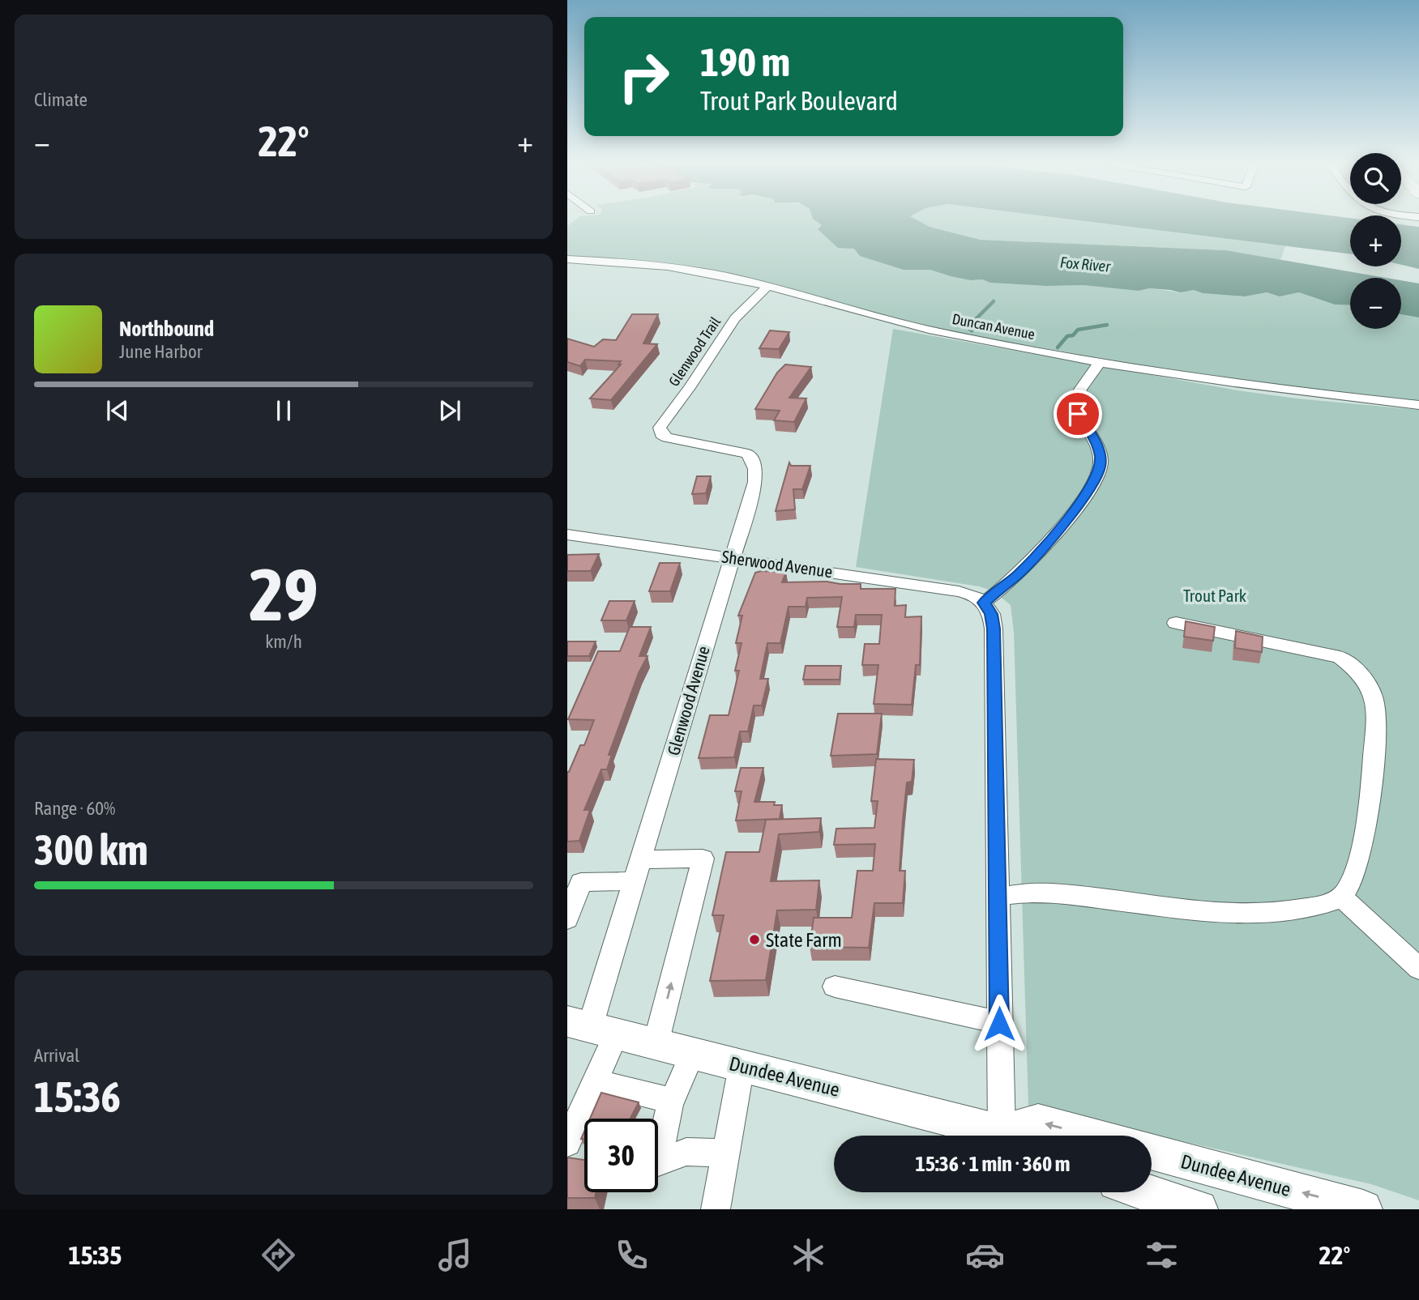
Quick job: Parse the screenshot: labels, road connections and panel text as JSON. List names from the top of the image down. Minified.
{"streets":{"main road":["Dundee Avenue"],"street":["Duncan Avenue","Glenwood Trail","Sherwood Avenue","Glenwood Avenue"]},"crossings":[["Duncan Avenue","Glenwood Trail"],["Glenwood Trail","Glenwood Avenue"],["Sherwood Avenue","Glenwood Avenue"],["Glenwood Avenue","Dundee Avenue"]],"water":["Fox River"],"parks":["Trout Park"],"places":["State Farm"],"page":{"tile":["Climate",["29","km/h"],["Range · 60%","300 km"],["Arrival","15:36"]],"turn":["190 m","Trout Park Boulevard"],"heat":["−","22°","+"],"map_buttons":["+","−"],"song":["Northbound","June Harbor"],"limit":"30","trip":"15:36 · 1 min · 360 m","tabs":["15:35","22°"]}}
